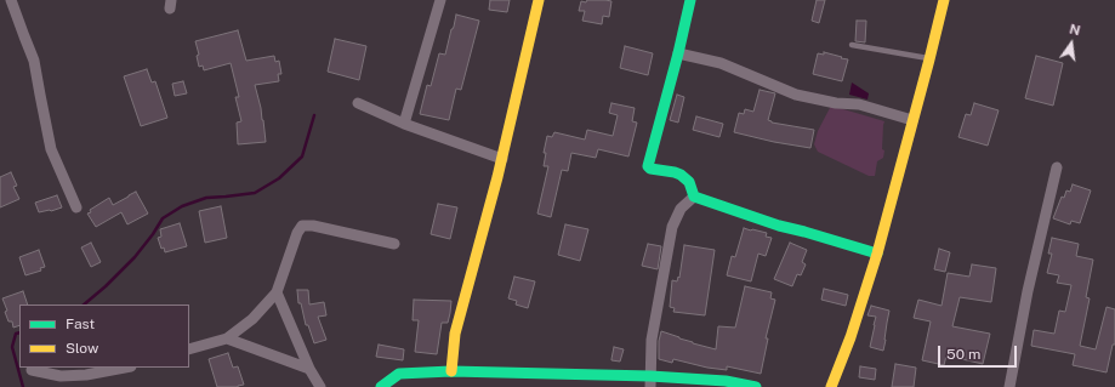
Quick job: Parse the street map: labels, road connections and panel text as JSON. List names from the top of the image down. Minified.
{"legend":["Fast","Slow"],"scale_bar":"50 m","north":"top"}
